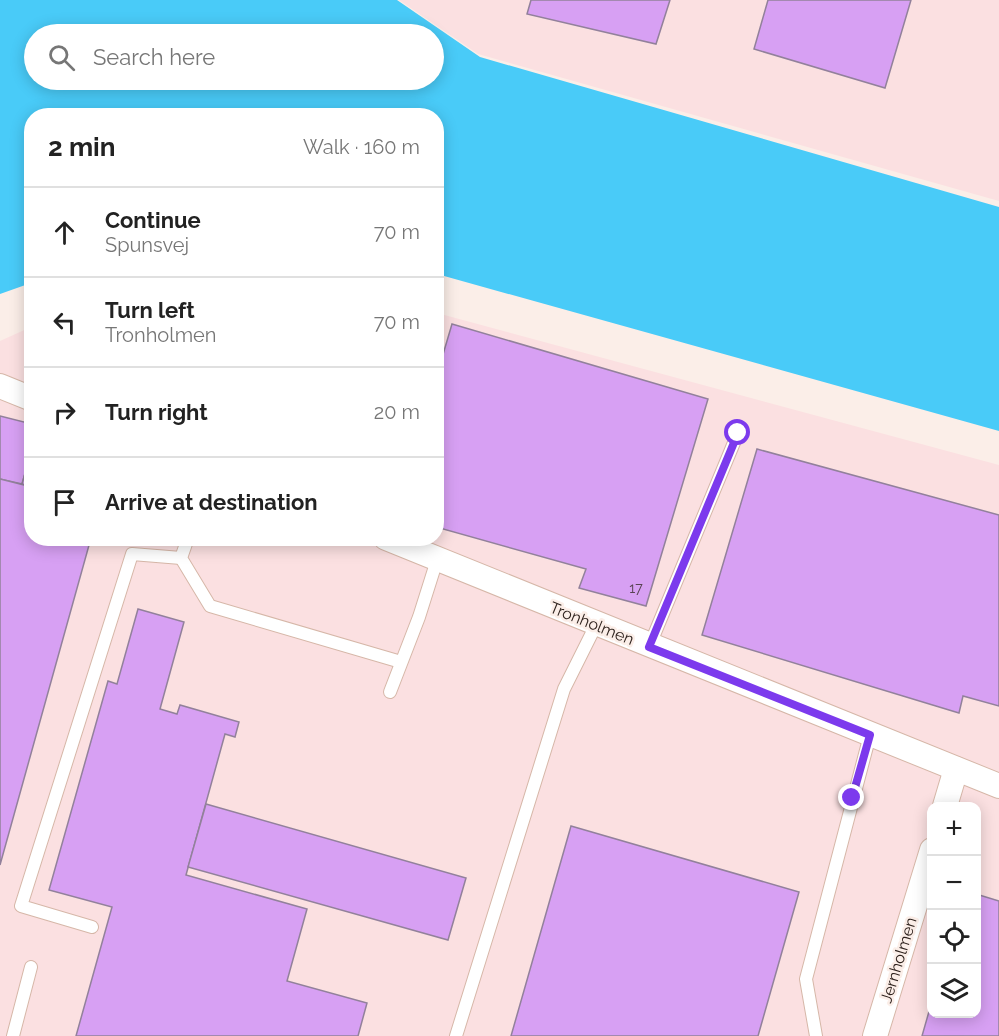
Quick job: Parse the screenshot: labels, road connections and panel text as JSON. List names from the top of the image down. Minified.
{"streets":{"street":["Tronholmen","Jernholmen"]},"house_numbers":["17"],"page":{"search":"Search here","heading":["2 min","Walk · 160 m"],"list":[["Continue","Spunsvej","70 m"],["Turn left","Tronholmen","70 m"],["Turn right","20 m"],"Arrive at destination"],"map_buttons":["+","−"]}}
